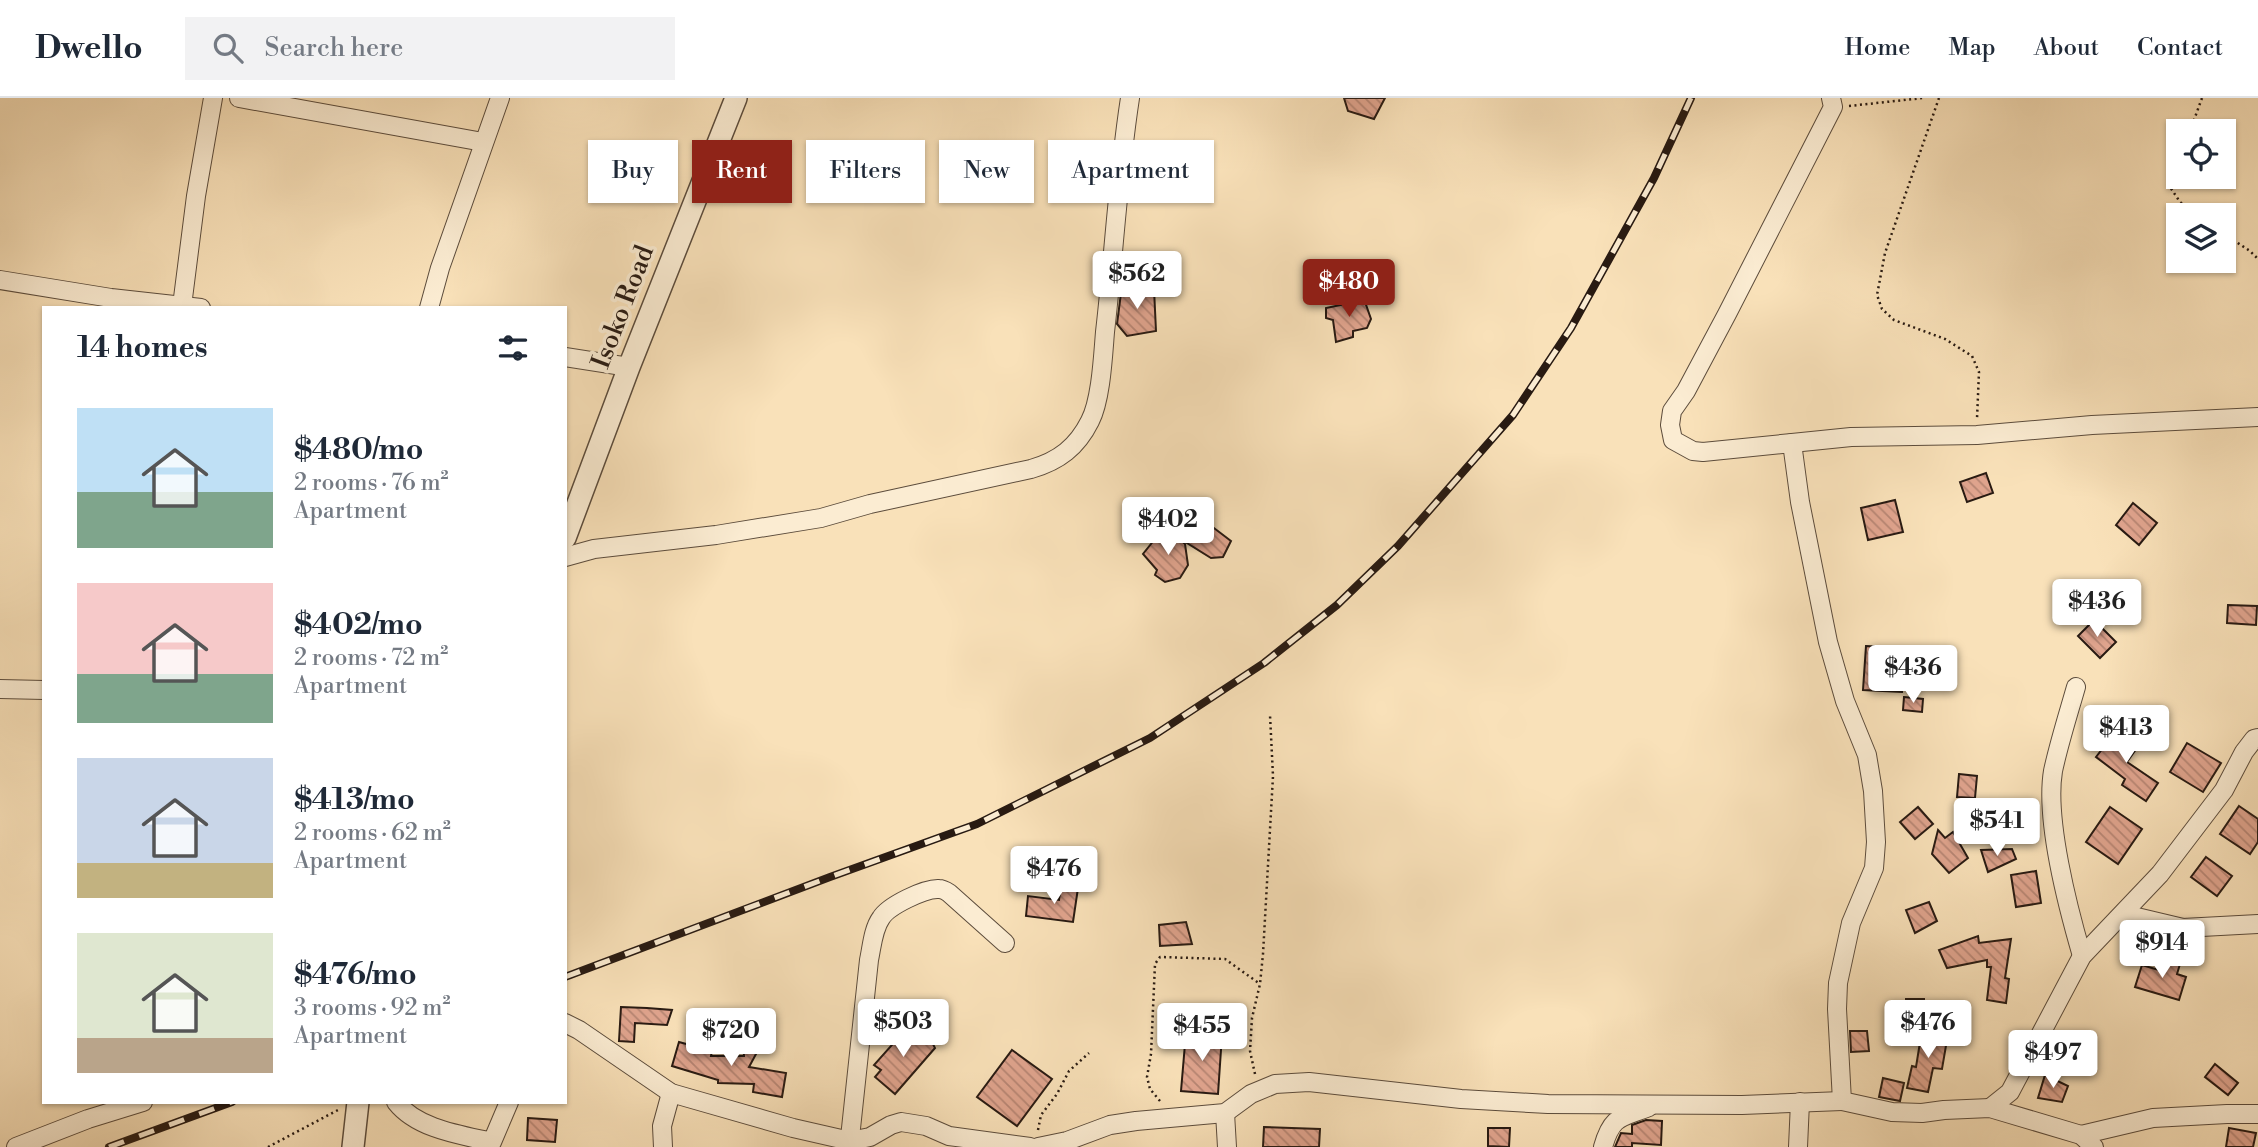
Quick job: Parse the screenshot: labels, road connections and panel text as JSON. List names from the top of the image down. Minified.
{"streets":{"street":["Isoko Road"]},"page":{"header":"Dwello","search":"Search here","nav":["Home","Map","About","Contact"],"chip":["Buy","Rent","Filters","New","Apartment"],"price":["$562","$480","$402","$436","$436","$413","$541","$476","$914","$503","$476","$455","$720","$497"],"heading":"14 homes","list":[{"name":"$480/mo","note":"2 rooms · 76 m² · Apartment"},{"name":"$402/mo","note":"2 rooms · 72 m² · Apartment"},{"name":"$413/mo","note":"2 rooms · 62 m² · Apartment"},{"name":"$476/mo","note":"3 rooms · 92 m² · Apartment"}]}}
